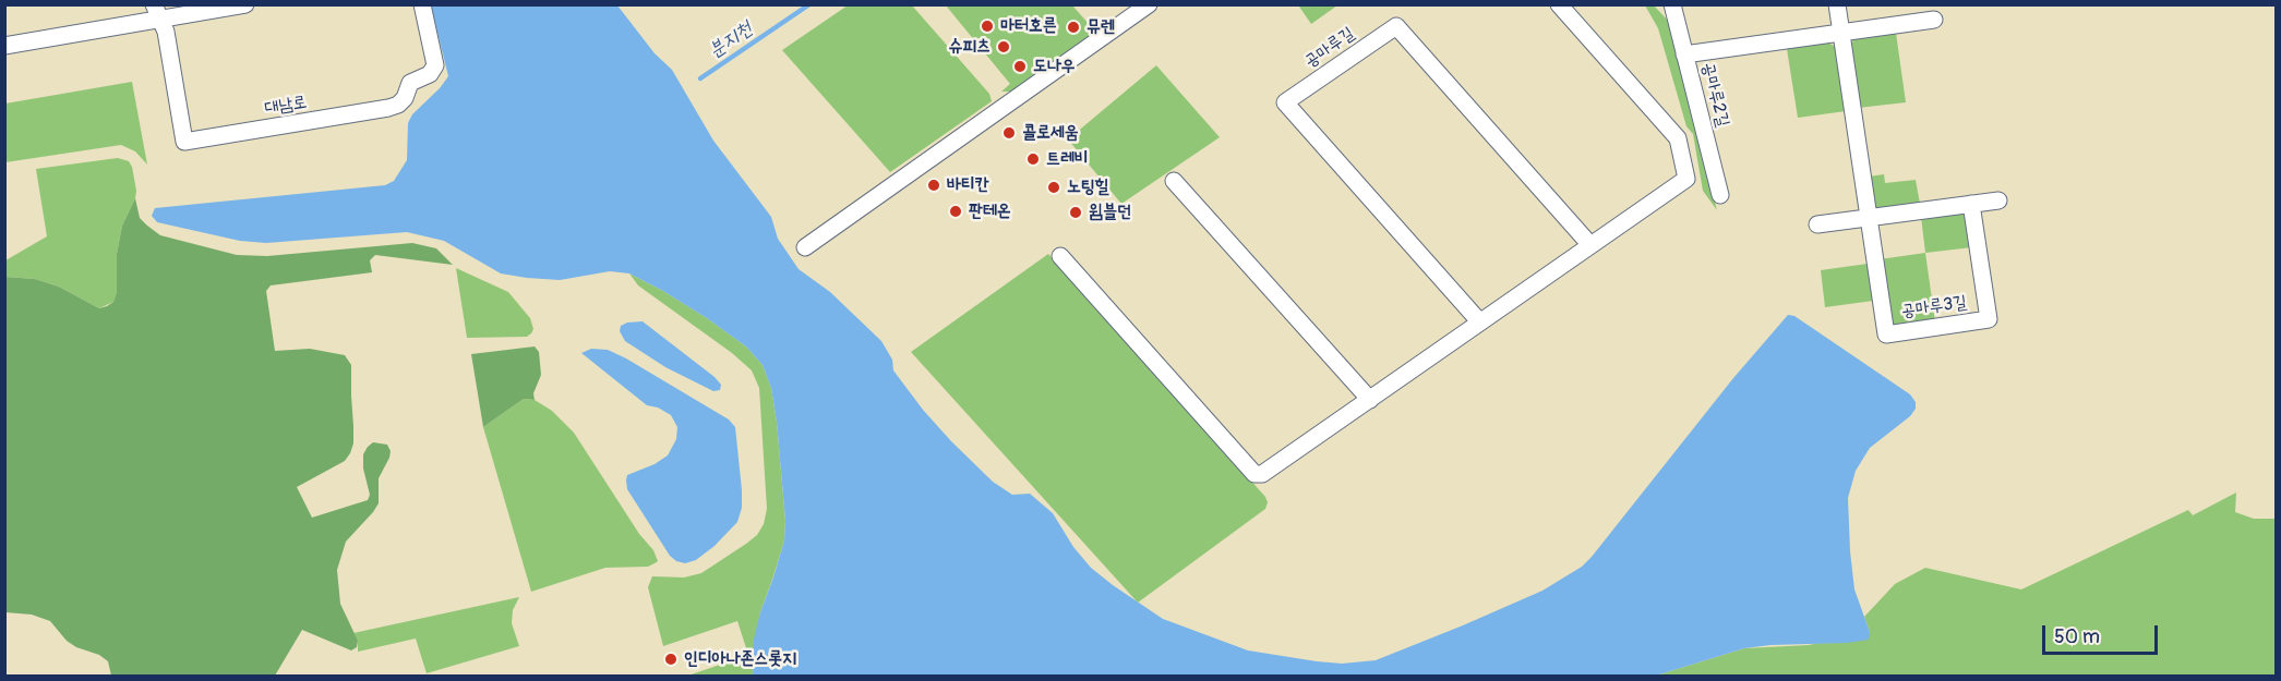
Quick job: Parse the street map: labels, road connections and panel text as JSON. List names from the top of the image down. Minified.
{"streets":{"street":["공마루길","공마루2길","대남로","공마루3길"]},"water":["분지천"],"places":["마터호른","뮤렌","슈피츠","도나우","콜로세움","트레비","바티칸","노팅힐","판테온","윔블던","인디아나존스롯지"],"scale_bar":"50 m"}
